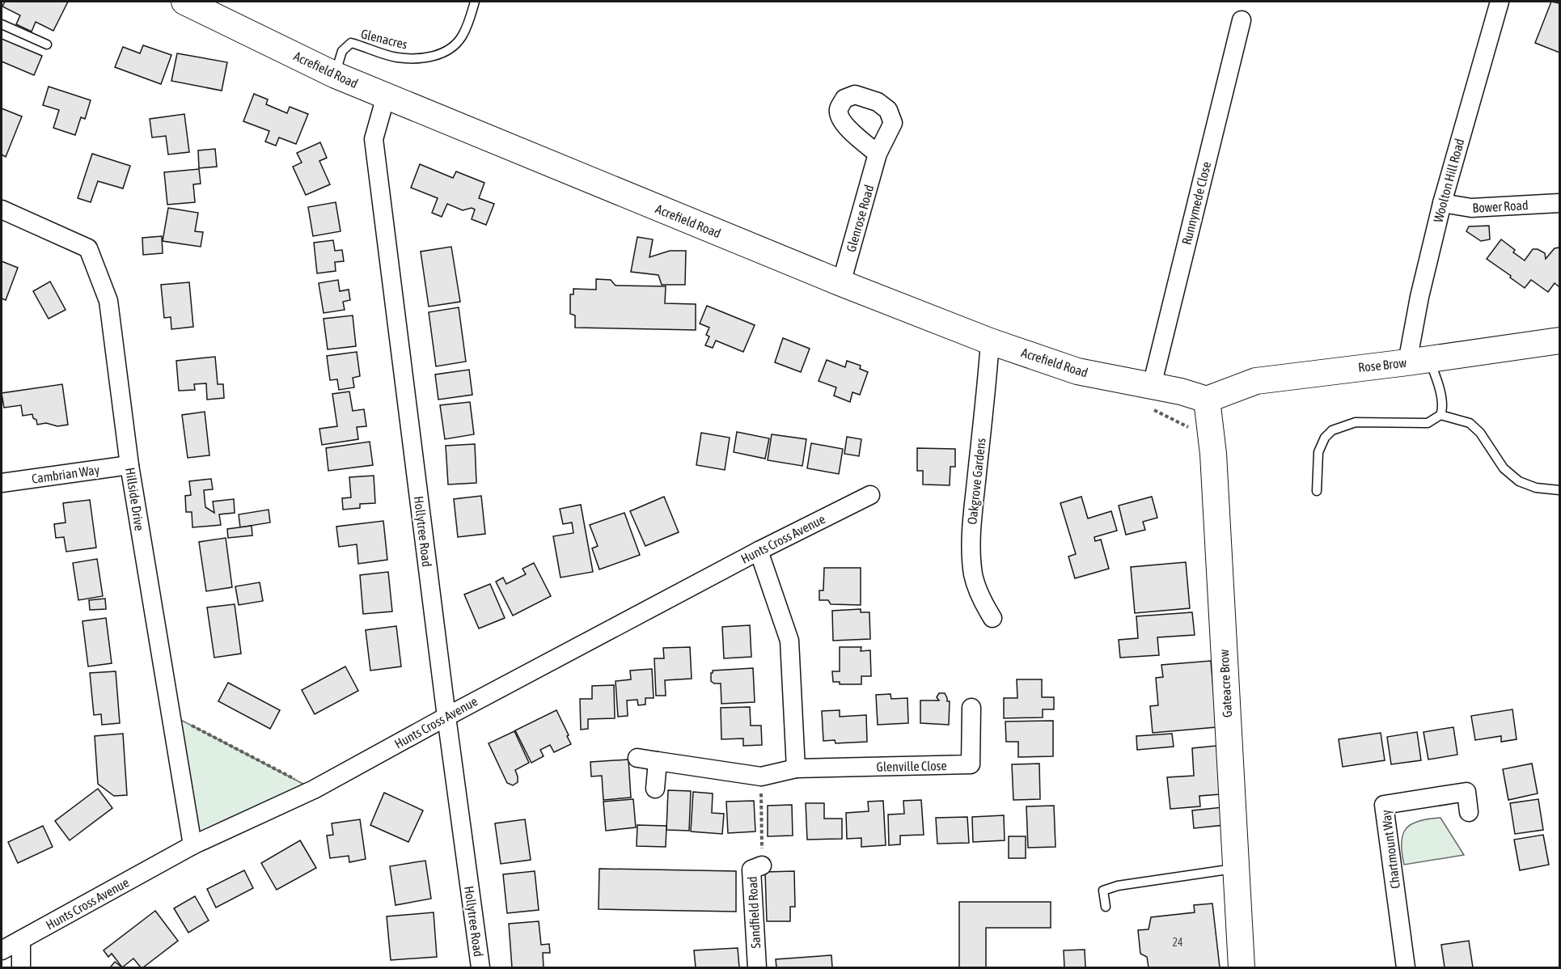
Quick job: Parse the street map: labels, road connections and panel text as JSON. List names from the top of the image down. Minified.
{"streets":{"main road":["Acrefield Road","Rose Brow","Gateacre Brow"],"street":["Woolton Hill Road","Runnymede Close","Bower Road","Glenrose Road","Cambrian Way","Oakgrove Gardens","Hillside Drive","Hollytree Road","Hunts Cross Avenue","Glenville Close","Chartmount Way","Sandfield Road"],"lane":["Glenacres"]},"crossings":[["Glenacres","Acrefield Road"],["Acrefield Road","Runnymede Close"],["Acrefield Road","Glenrose Road"],["Acrefield Road","Rose Brow"],["Acrefield Road","Oakgrove Gardens"],["Acrefield Road","Hollytree Road"],["Acrefield Road","Gateacre Brow"],["Woolton Hill Road","Bower Road"],["Woolton Hill Road","Rose Brow"],["Rose Brow","Gateacre Brow"],["Cambrian Way","Hillside Drive"],["Hillside Drive","Hunts Cross Avenue"],["Hollytree Road","Hunts Cross Avenue"],["Glenville Close","Sandfield Road"]],"house_numbers":["24"]}
